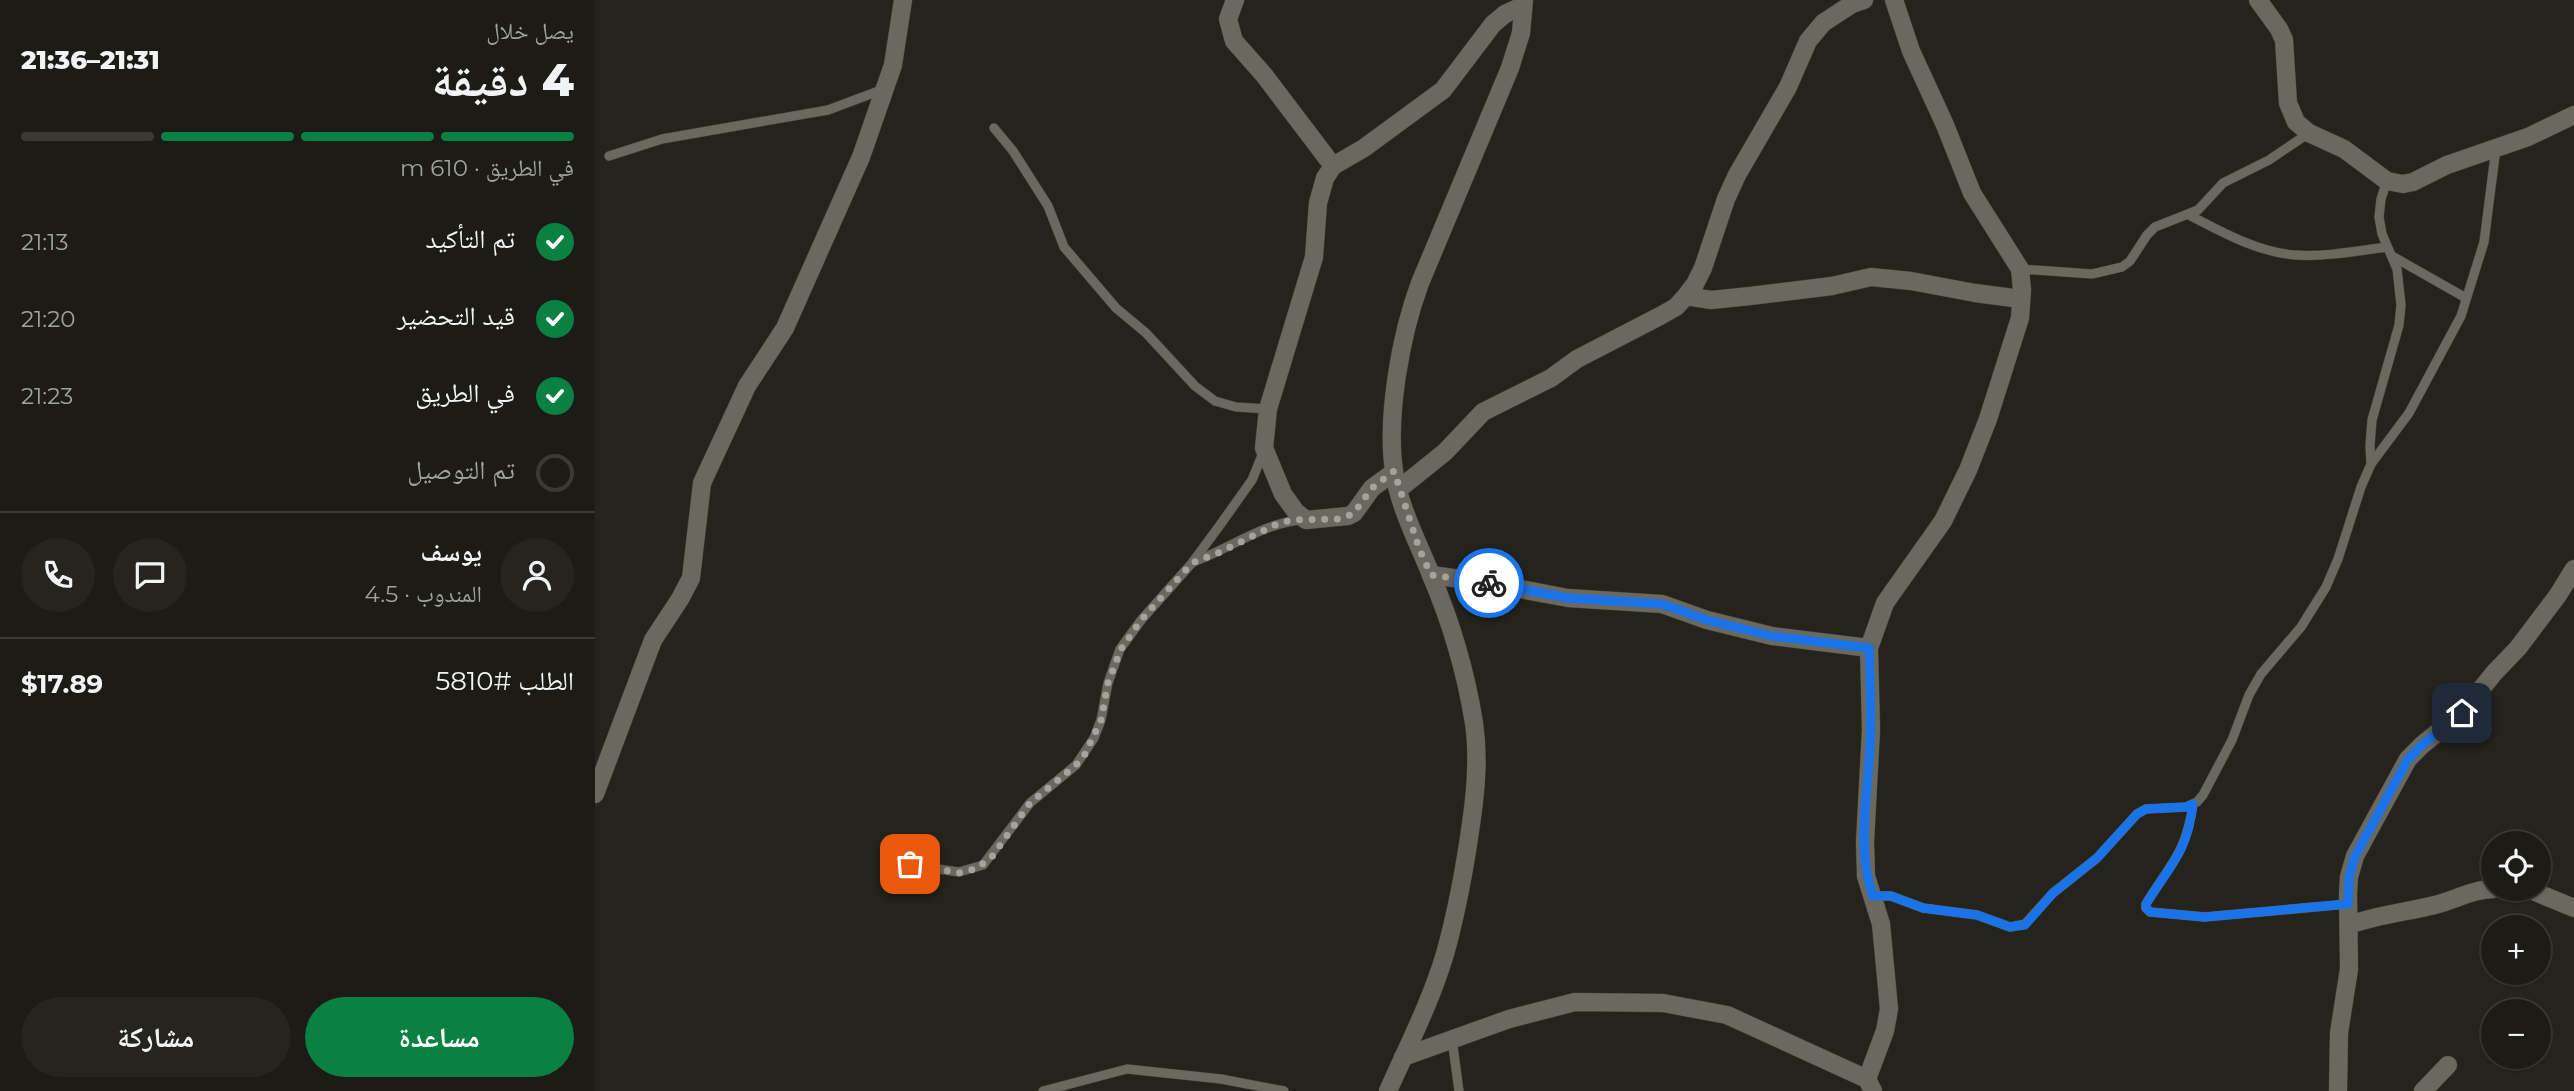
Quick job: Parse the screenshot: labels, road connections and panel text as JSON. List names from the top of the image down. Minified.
{"page":{"heading":["4 دقيقة","يصل خلال","21:31–21:36"],"panel":["يوسف","المندوب · 4.5","الطلب #5810","$17.89"],"bar":"في الطريق · 610 m","list":[["تم التأكيد","21:13"],["قيد التحضير","21:20"],["في الطريق","21:23"],"تم التوصيل"],"map_buttons":["+","−"],"buttons":["مساعدة","مشاركة"]}}
